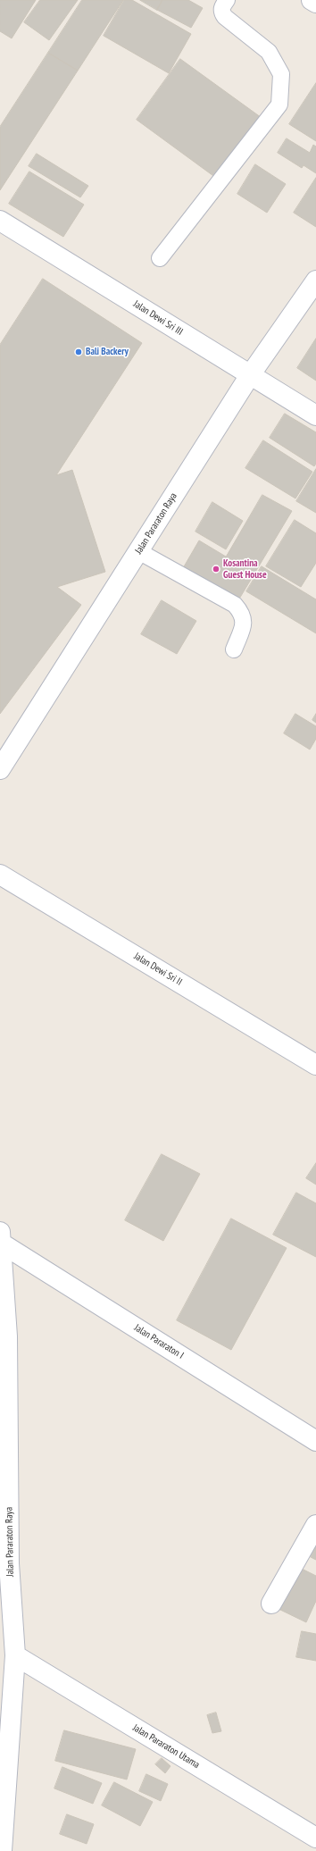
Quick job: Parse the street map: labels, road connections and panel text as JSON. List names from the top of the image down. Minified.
{"streets":{"street":["Jalan Dewi Sri III","Jalan Pararaton Raya","Jalan Dewi Sri II","Jalan Pararaton I","Jalan Pararaton Utama"]},"crossings":[["Jalan Dewi Sri III","Jalan Pararaton Raya"],["Jalan Pararaton Raya","Jalan Pararaton I"],["Jalan Pararaton Raya","Jalan Pararaton Utama"]],"places":["Bali Backery","Kosantina Guest House"]}
